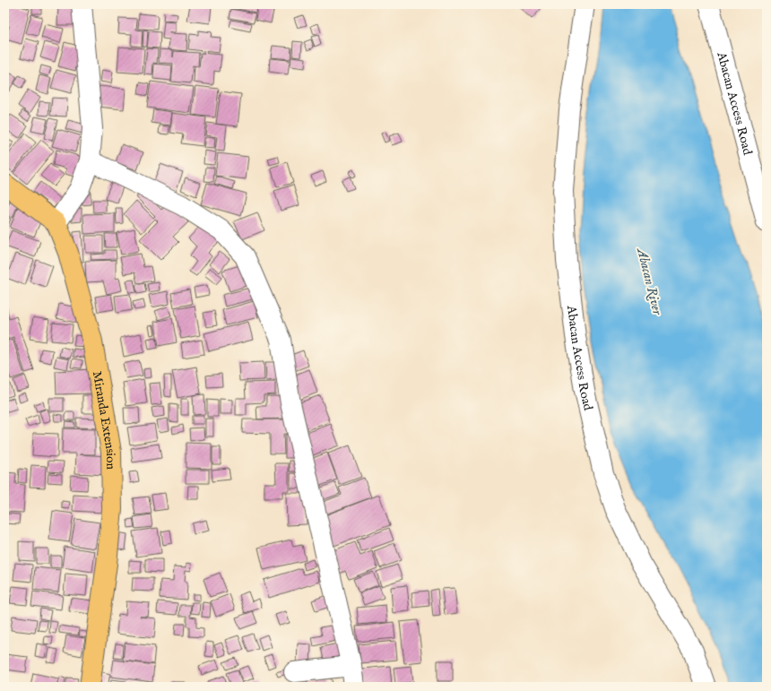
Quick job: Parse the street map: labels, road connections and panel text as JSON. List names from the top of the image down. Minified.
{"streets":{"main road":["Miranda Extension"],"street":["Abacan Access Road"]},"water":["Abacan River"]}
